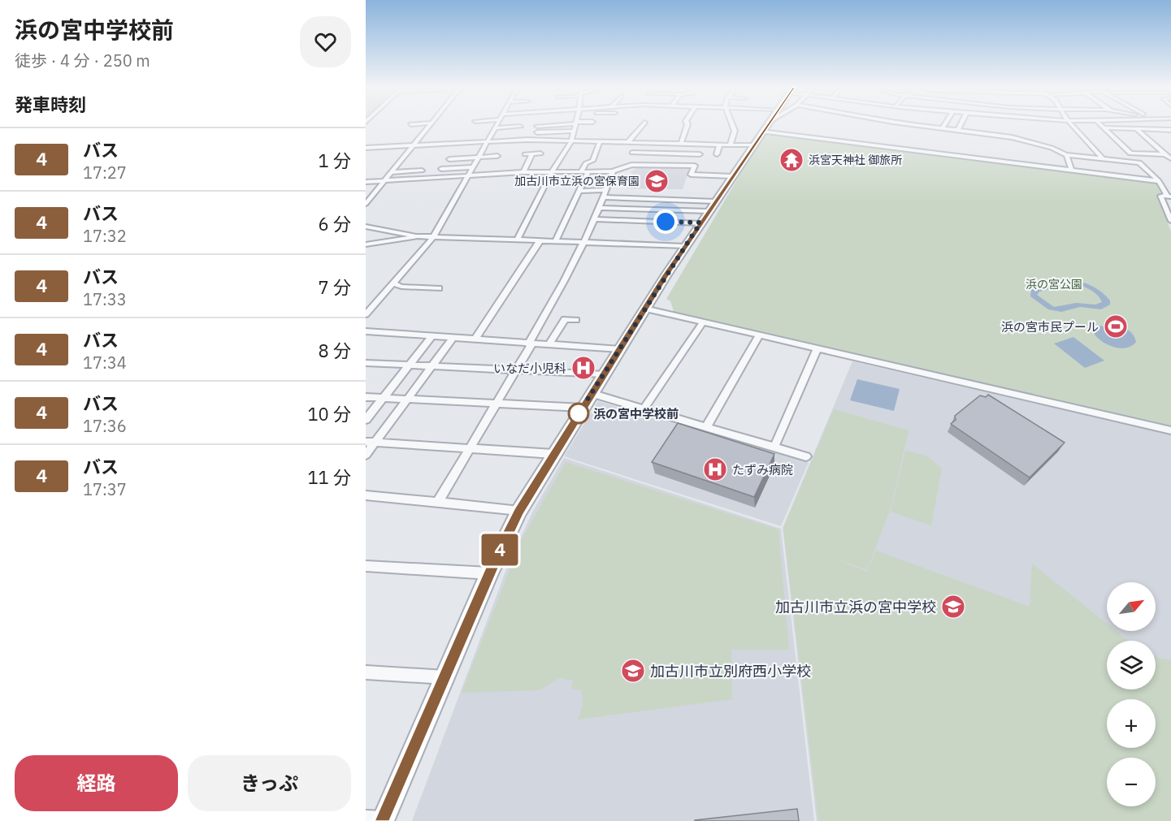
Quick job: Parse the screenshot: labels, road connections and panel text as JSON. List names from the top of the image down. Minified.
{"parks":["浜の宮公園"],"places":{"temple":["浜宮天神社 御旅所"],"school or university":["加古川市立浜の宮保育園","加古川市立浜の宮中学校","加古川市立別府西小学校"],"sports":["浜の宮市民プール"],"hospital":["いなだ小児科","たずみ病院"],"other":["浜の宮中学校前"]},"lines":["bus line ４"],"north":"top right","page":{"heading":[["浜の宮中学校前","徒歩 · 4 分 · 250 m"],"発車時刻"],"on_map":"４","list":[{"mark":"４","name":"バス","note":"17:27","value":"1 分"},{"mark":"４","name":"バス","note":"17:32","value":"6 分"},{"mark":"４","name":"バス","note":"17:33","value":"7 分"},{"mark":"４","name":"バス","note":"17:34","value":"8 分"},{"mark":"４","name":"バス","note":"17:36","value":"10 分"},{"mark":"４","name":"バス","note":"17:37","value":"11 分"}],"map_buttons":["+","−"],"buttons":["経路","きっぷ"]}}
